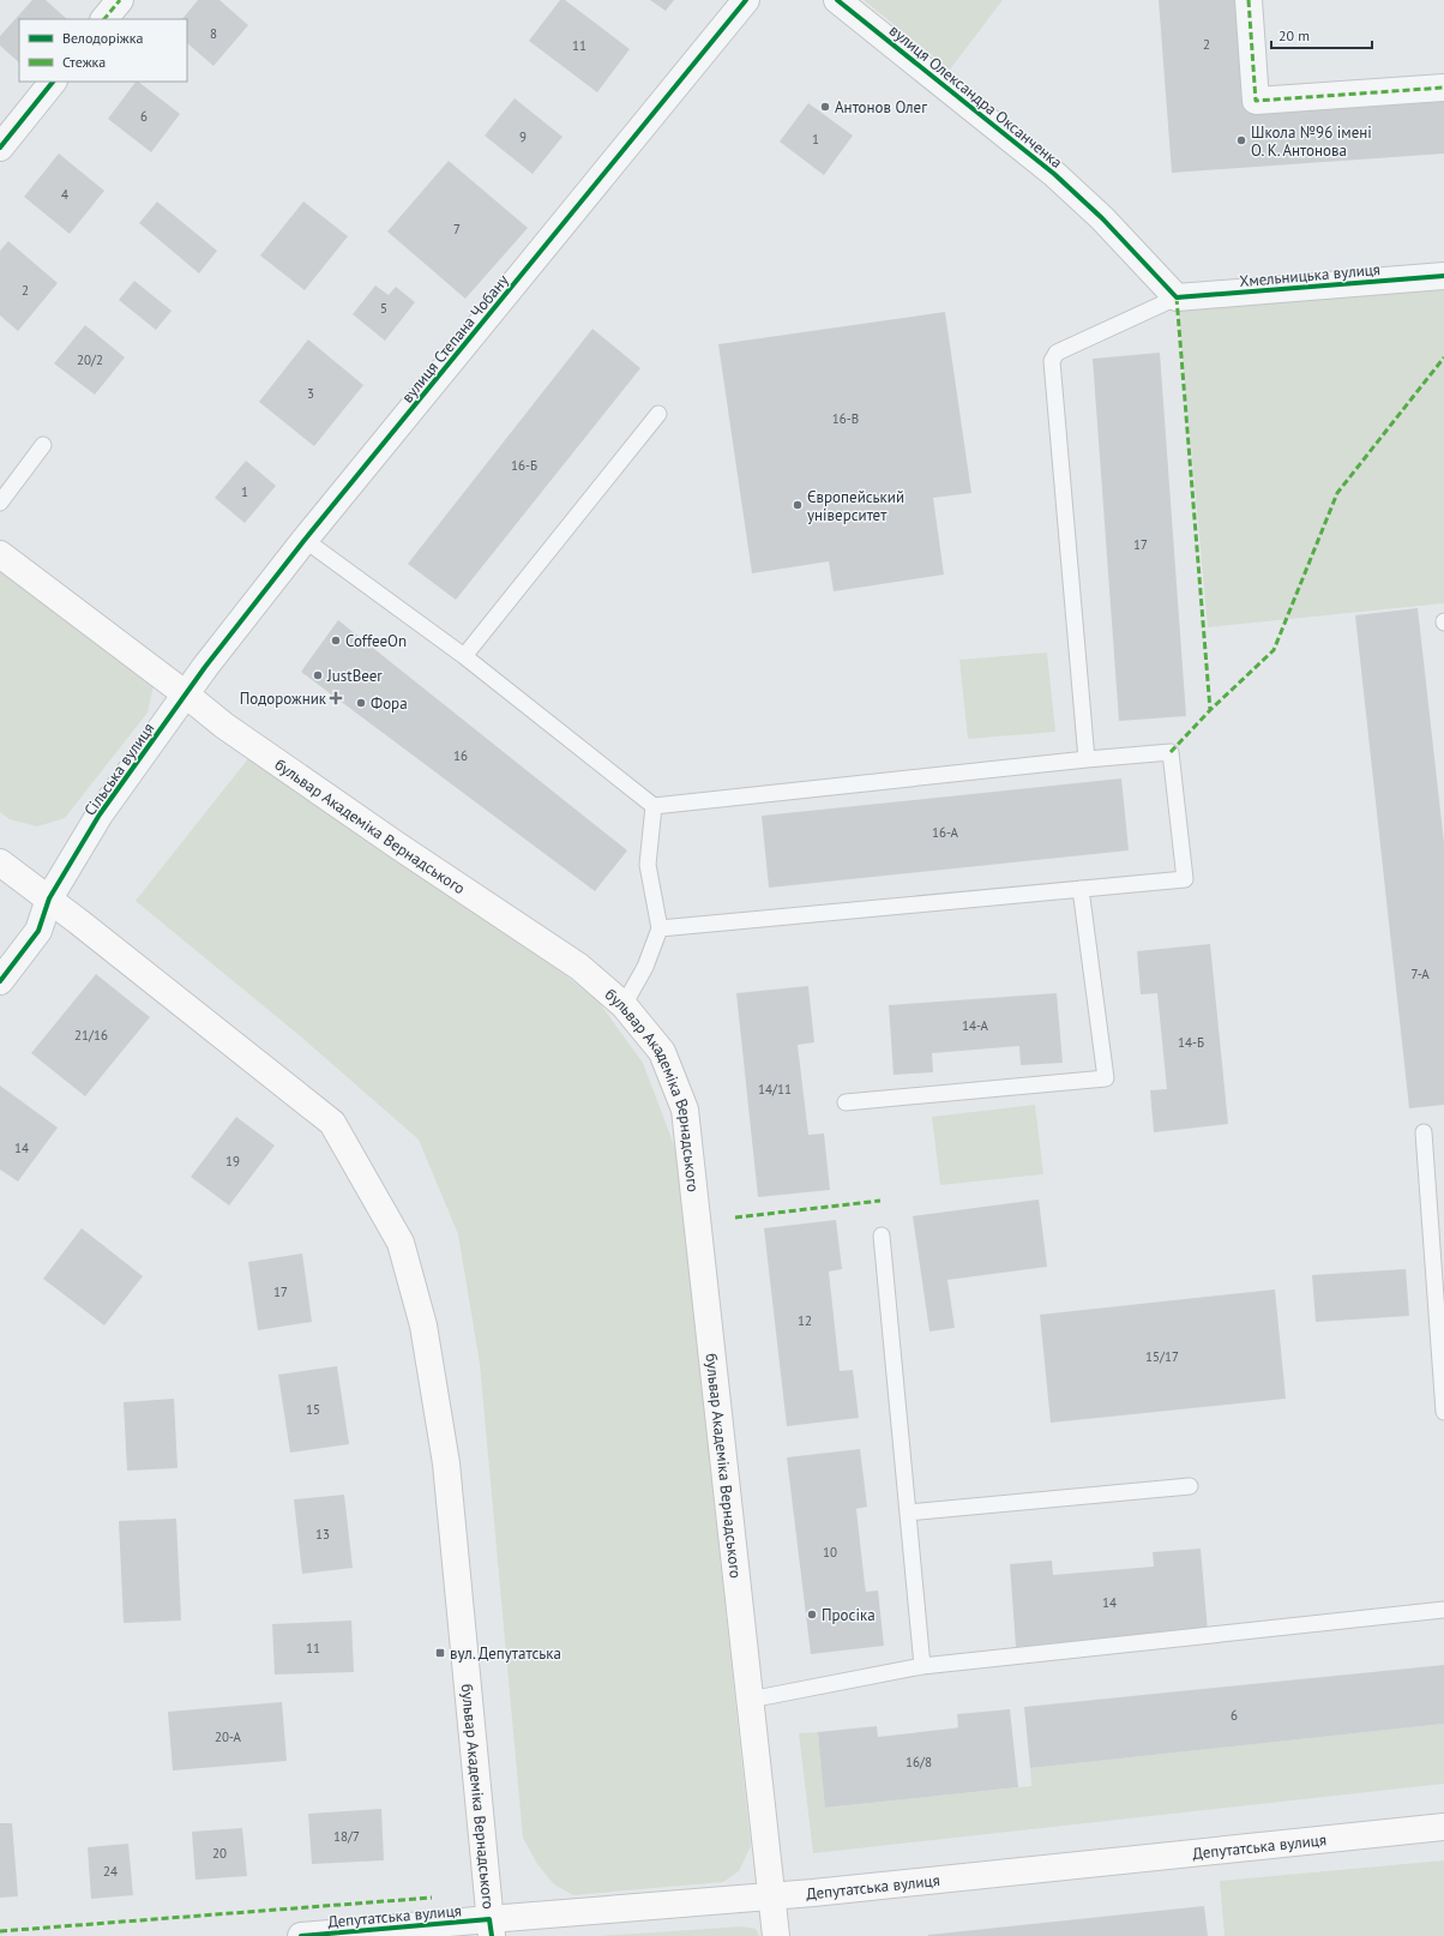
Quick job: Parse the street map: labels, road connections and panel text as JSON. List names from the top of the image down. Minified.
{"streets":{"main road":["бульвар Академіка Вернадського","Депутатська вулиця"],"street":["вулиця Олександра Оксанченка","Хмельницька вулиця","вулиця Степана Чобану","Сільська вулиця"]},"crossings":[["вулиця Олександра Оксанченка","Хмельницька вулиця"],["вулиця Степана Чобану","Сільська вулиця"],["вулиця Степана Чобану","бульвар Академіка Вернадського"],["Сільська вулиця","бульвар Академіка Вернадського"],["бульвар Академіка Вернадського","Депутатська вулиця"]],"places":{"other":["Антонов Олег","Школа №96 імені О. К. Антонова","Європейський університет","CoffeeOn","JustBeer","Фора","Просіка"],"health":["Подорожник"],"transit":["вул. Депутатська"]},"house_numbers":["8","2","11","6","9","1","4","7","2","5","20/2","3","16-В","16-Б","1","17","16","16-А","7-А","14-А","21/16","14-Б","14/11","14","19","17","12","15/17","15","13","10","14","11","6","20-А","16/8","18/7","20","24"],"legend":["Велодоріжка","Стежка"],"scale_bar":"20 m"}
